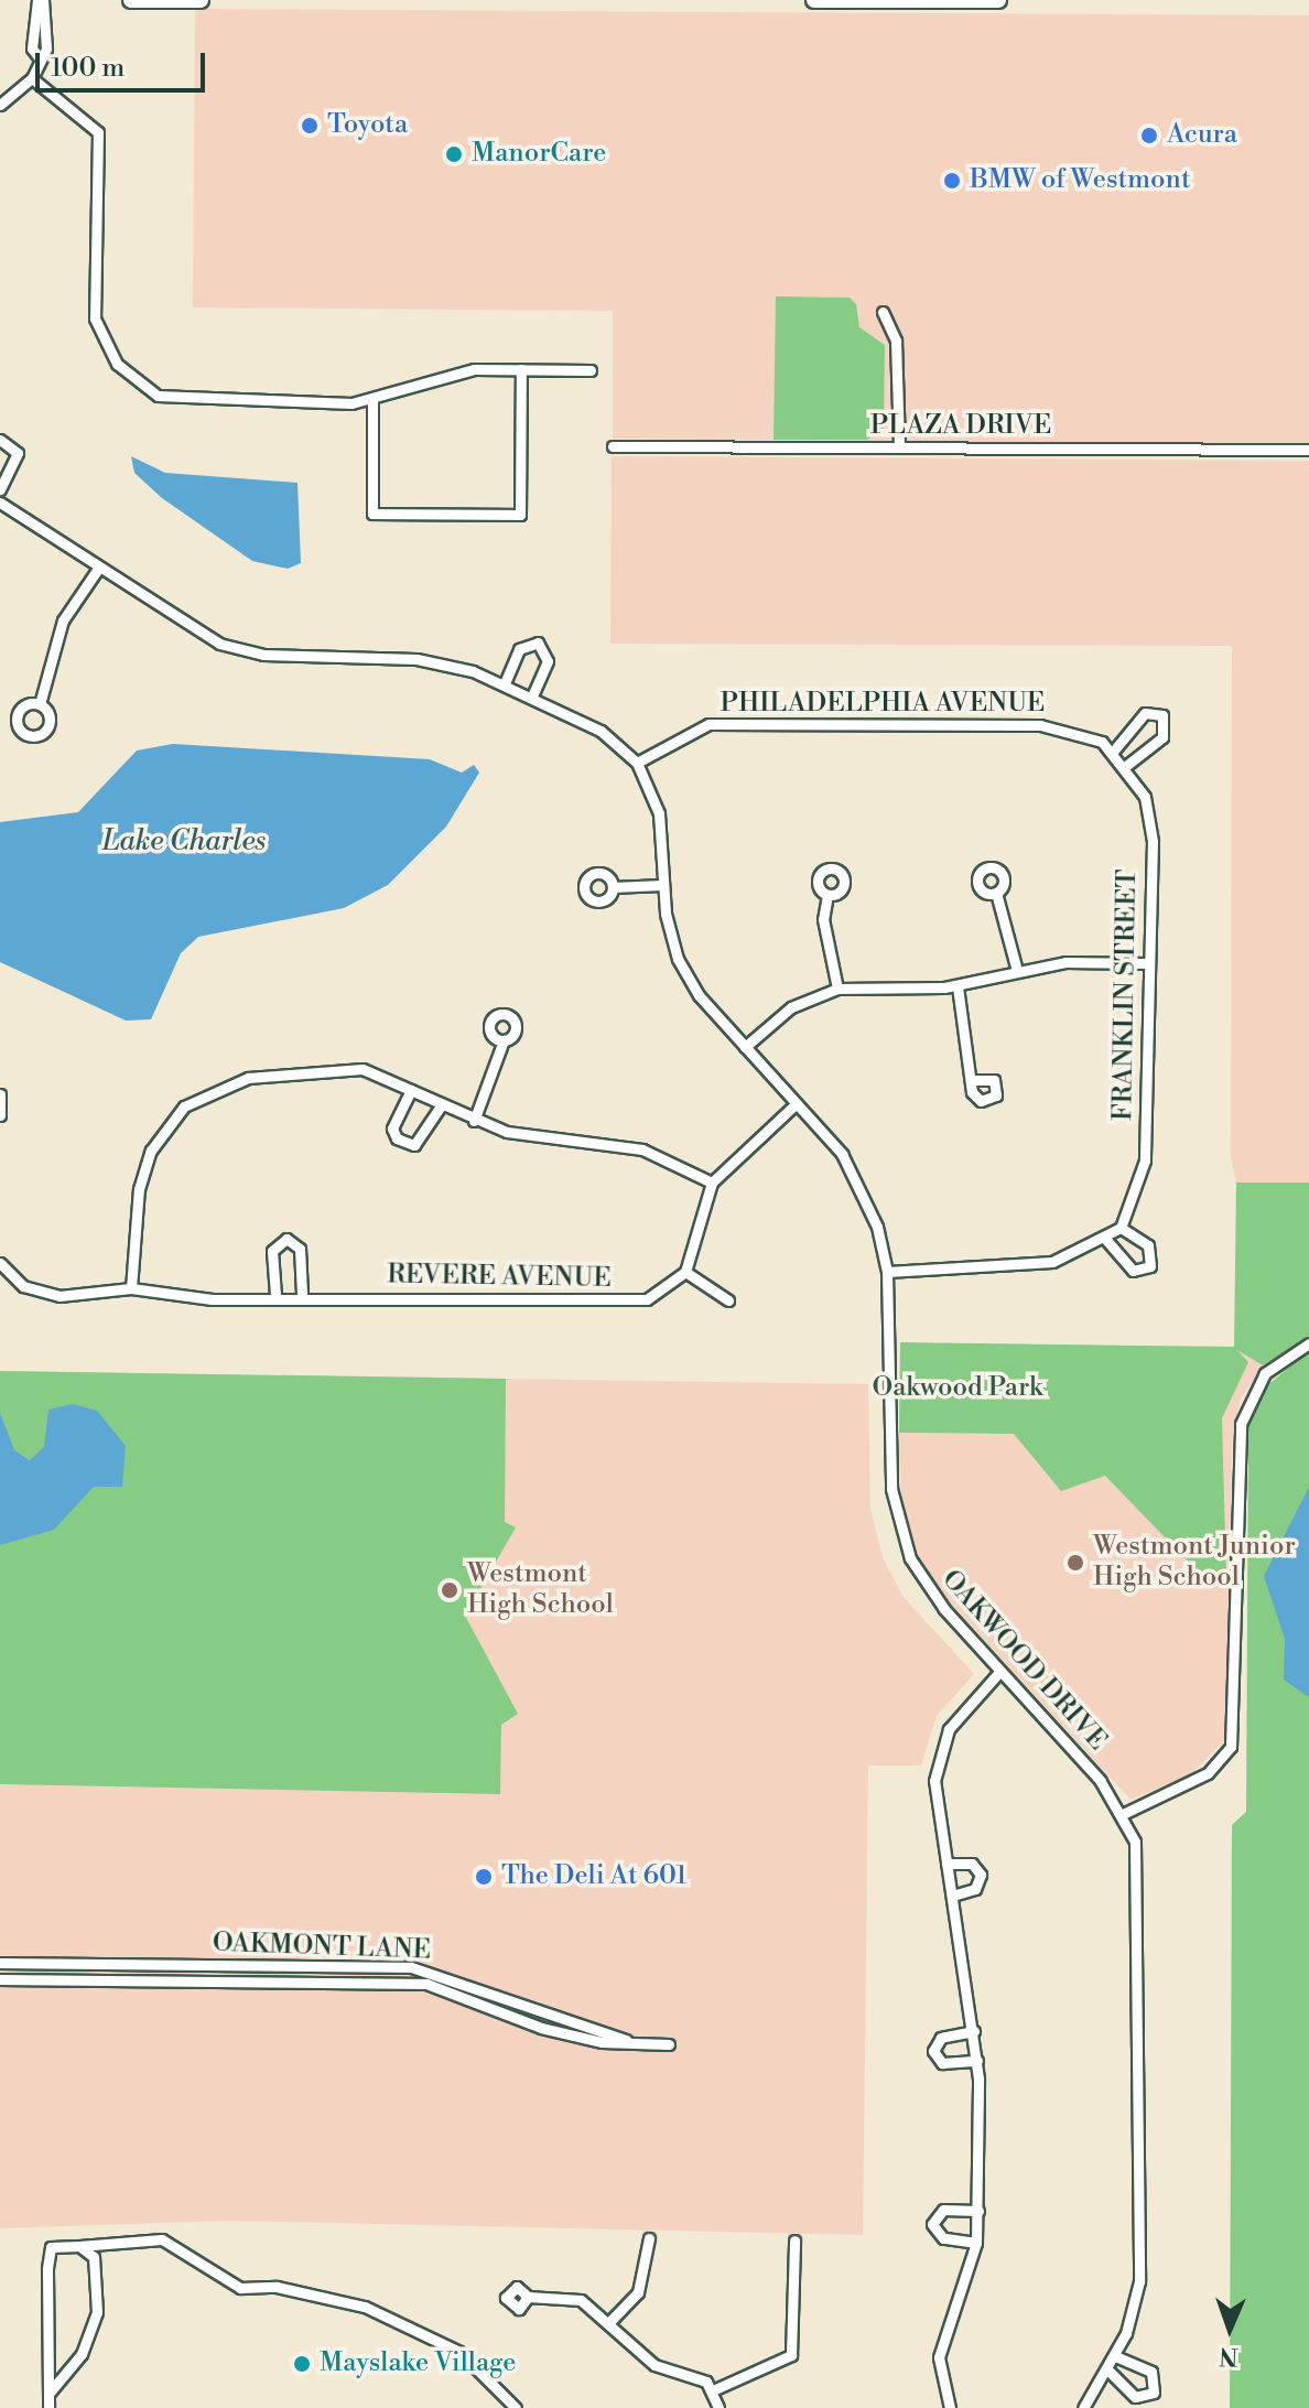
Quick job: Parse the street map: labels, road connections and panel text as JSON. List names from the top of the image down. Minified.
{"streets":{"street":["PLAZA DRIVE","PHILADELPHIA AVENUE","FRANKLIN STREET","REVERE AVENUE","OAKWOOD DRIVE","OAKMONT LANE"]},"crossings":[["PHILADELPHIA AVENUE","FRANKLIN STREET"],["PHILADELPHIA AVENUE","OAKWOOD DRIVE"]],"water":["Lake Charles"],"parks":["Oakwood Park"],"places":["Toyota","Acura","ManorCare","BMW of Westmont","Westmont Junior High School","Westmont High School","The Deli At 601","Mayslake Village"],"scale_bar":"100 m","north":"bottom"}
